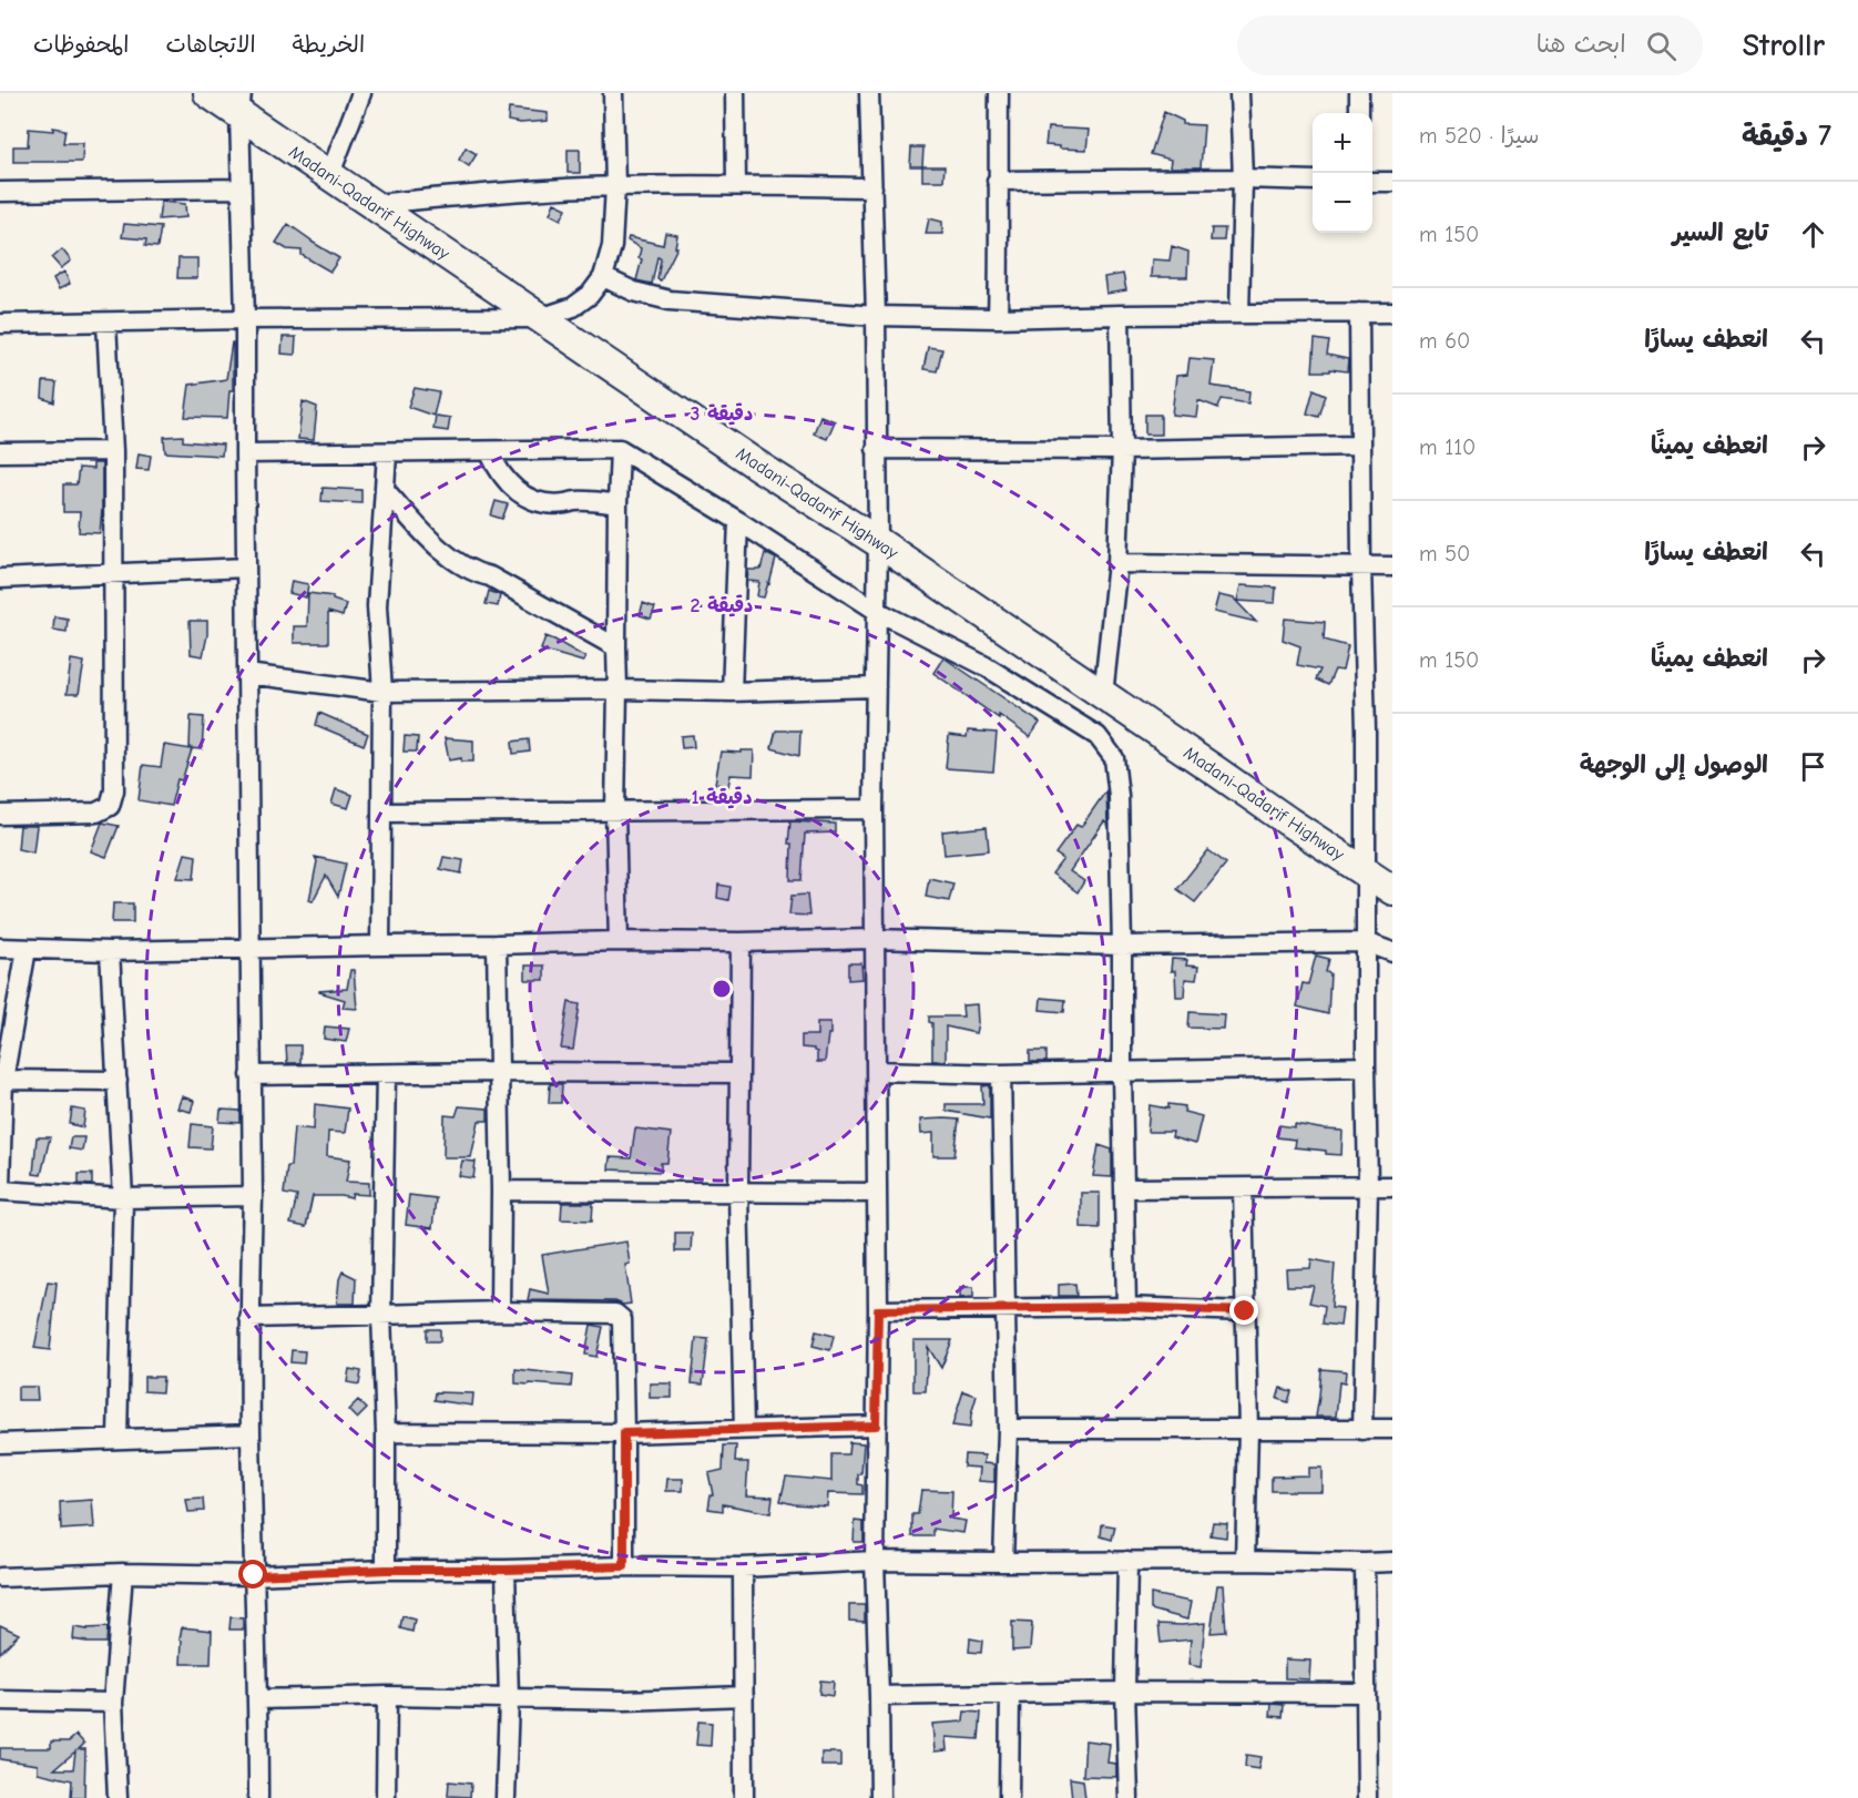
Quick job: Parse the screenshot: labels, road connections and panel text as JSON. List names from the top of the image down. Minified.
{"streets":{"highway":["Madani-Qadarif Highway"]},"page":{"header":"Strollr","search":"ابحث هنا","nav":["الخريطة","الاتجاهات","المحفوظات"],"heading":["7 دقيقة","سيرًا · 520 m"],"map_buttons":["+","−"],"list":[["تابع السير","150 m"],["انعطف يسارًا","60 m"],["انعطف يمينًا","110 m"],["انعطف يسارًا","50 m"],["انعطف يمينًا","150 m"],"الوصول إلى الوجهة"]},"rings":["3 دقيقة","2 دقيقة","1 دقيقة"]}
